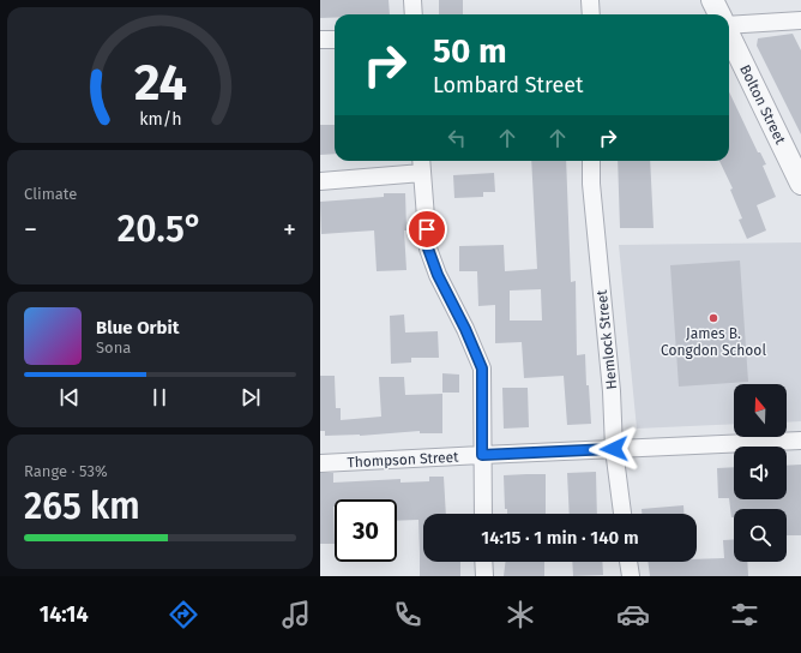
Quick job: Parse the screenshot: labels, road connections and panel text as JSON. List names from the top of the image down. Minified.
{"streets":{"street":["Bolton Street","Hemlock Street","Thompson Street"]},"crossings":[["Hemlock Street","Thompson Street"]],"places":["James B. Congdon School"],"north":"top","page":{"turn":["50 m","Lombard Street"],"tile":["Climate",["Range · 53%","265 km"]],"heat":["−","20.5°","+"],"song":["Blue Orbit","Sona"],"limit":"30","trip":"14:15 · 1 min · 140 m","tabs":"14:14","gauge":["24","km/h"]}}
